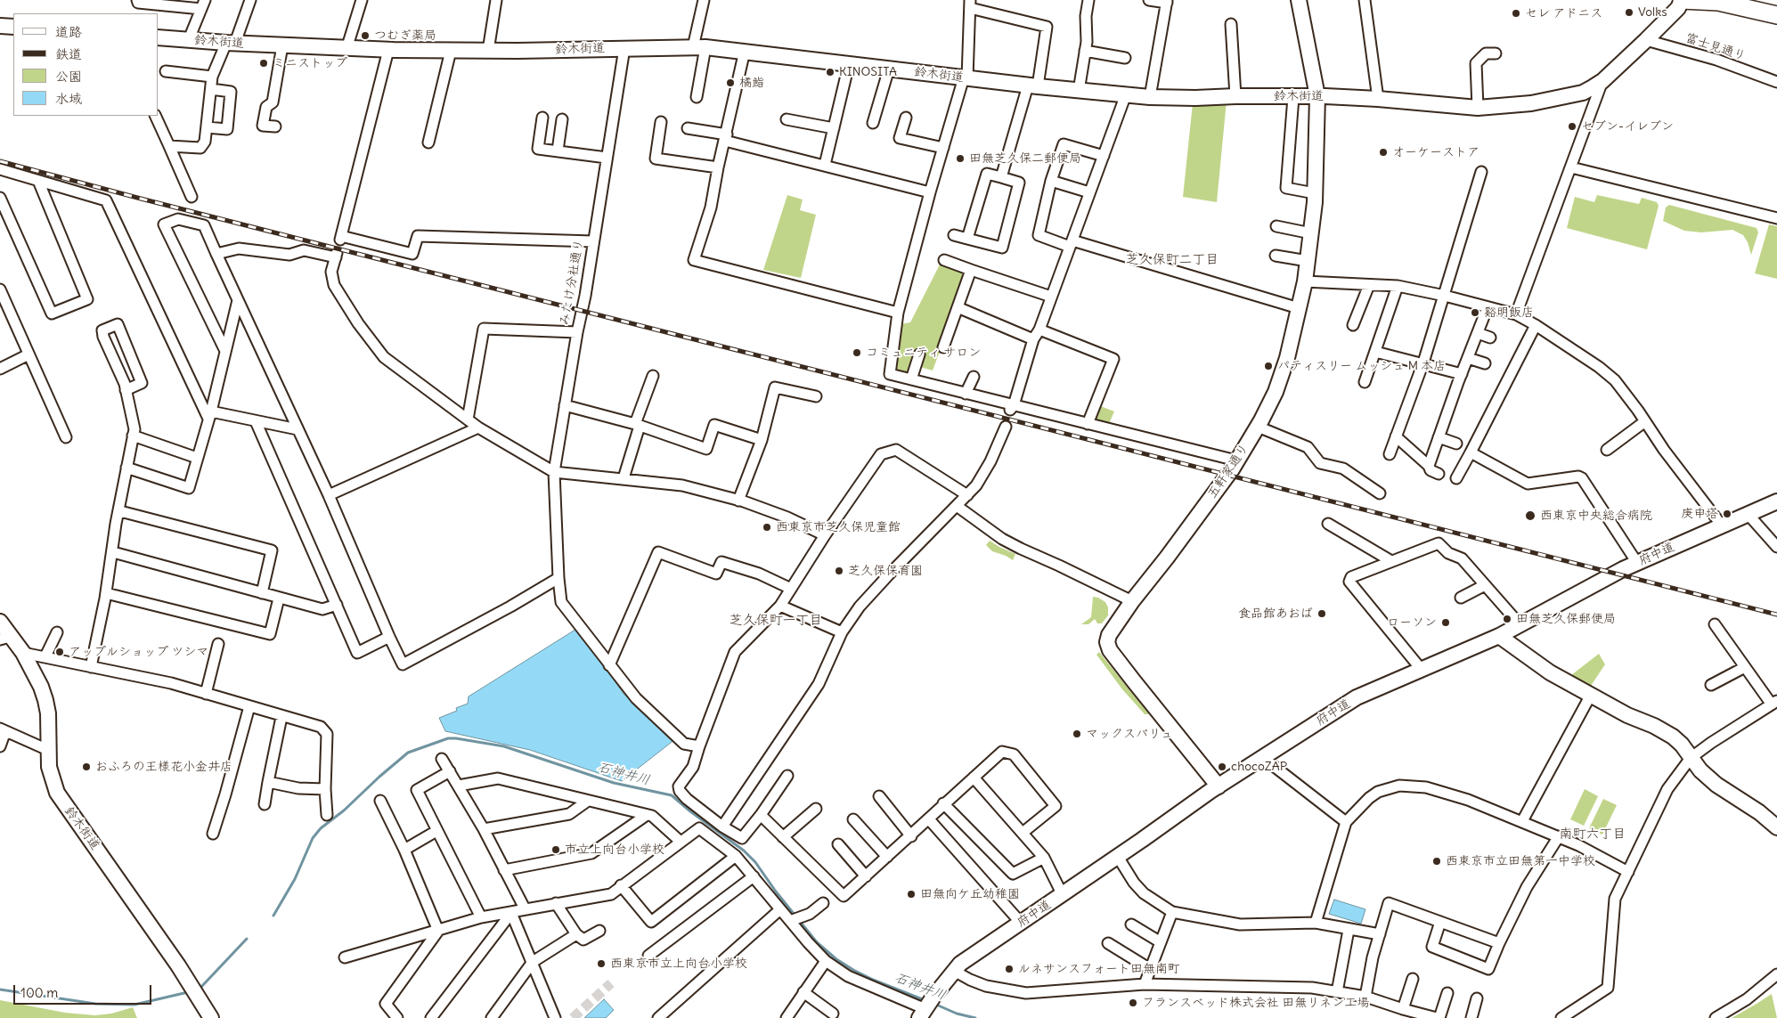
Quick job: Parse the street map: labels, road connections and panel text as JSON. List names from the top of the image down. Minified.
{"streets":{"street":["鈴木街道","富士見通り","みたけ分社通り","五軒家通り","府中道"]},"crossings":[["鈴木街道","富士見通り"],["鈴木街道","みたけ分社通り"],["鈴木街道","五軒家通り"],["五軒家通り","府中道"]],"districts":["芝久保町二丁目","芝久保町一丁目","南町六丁目"],"water":["石神井川"],"places":["Volks","セレ アドニス","つむぎ薬局","ミニストップ","KINOSITA","橘鮨","セブン-イレブン","オーケーストア","田無芝久保二郵便局","谿明飯店","コミュニティ サロン","パティスリー ムッシュ M 本店","庚申塔","西東京中央総合病院","西東京市芝久保児童館","芝久保保育園","食品館あおば","田無芝久保郵便局","ローソン","アップルショップ ツシマ","マックスバリュ","おふろの王様花小金井店","chocoZAP","市立上向台小学校","西東京市立田無第一中学校","田無向ケ丘幼稚園","西東京市立上向台小学校","ルネサンスフォート田無南町","フランスベッド株式会社 田無リネン工場"],"legend":["道路","鉄道","公園","水域"],"scale_bar":"100 m"}
